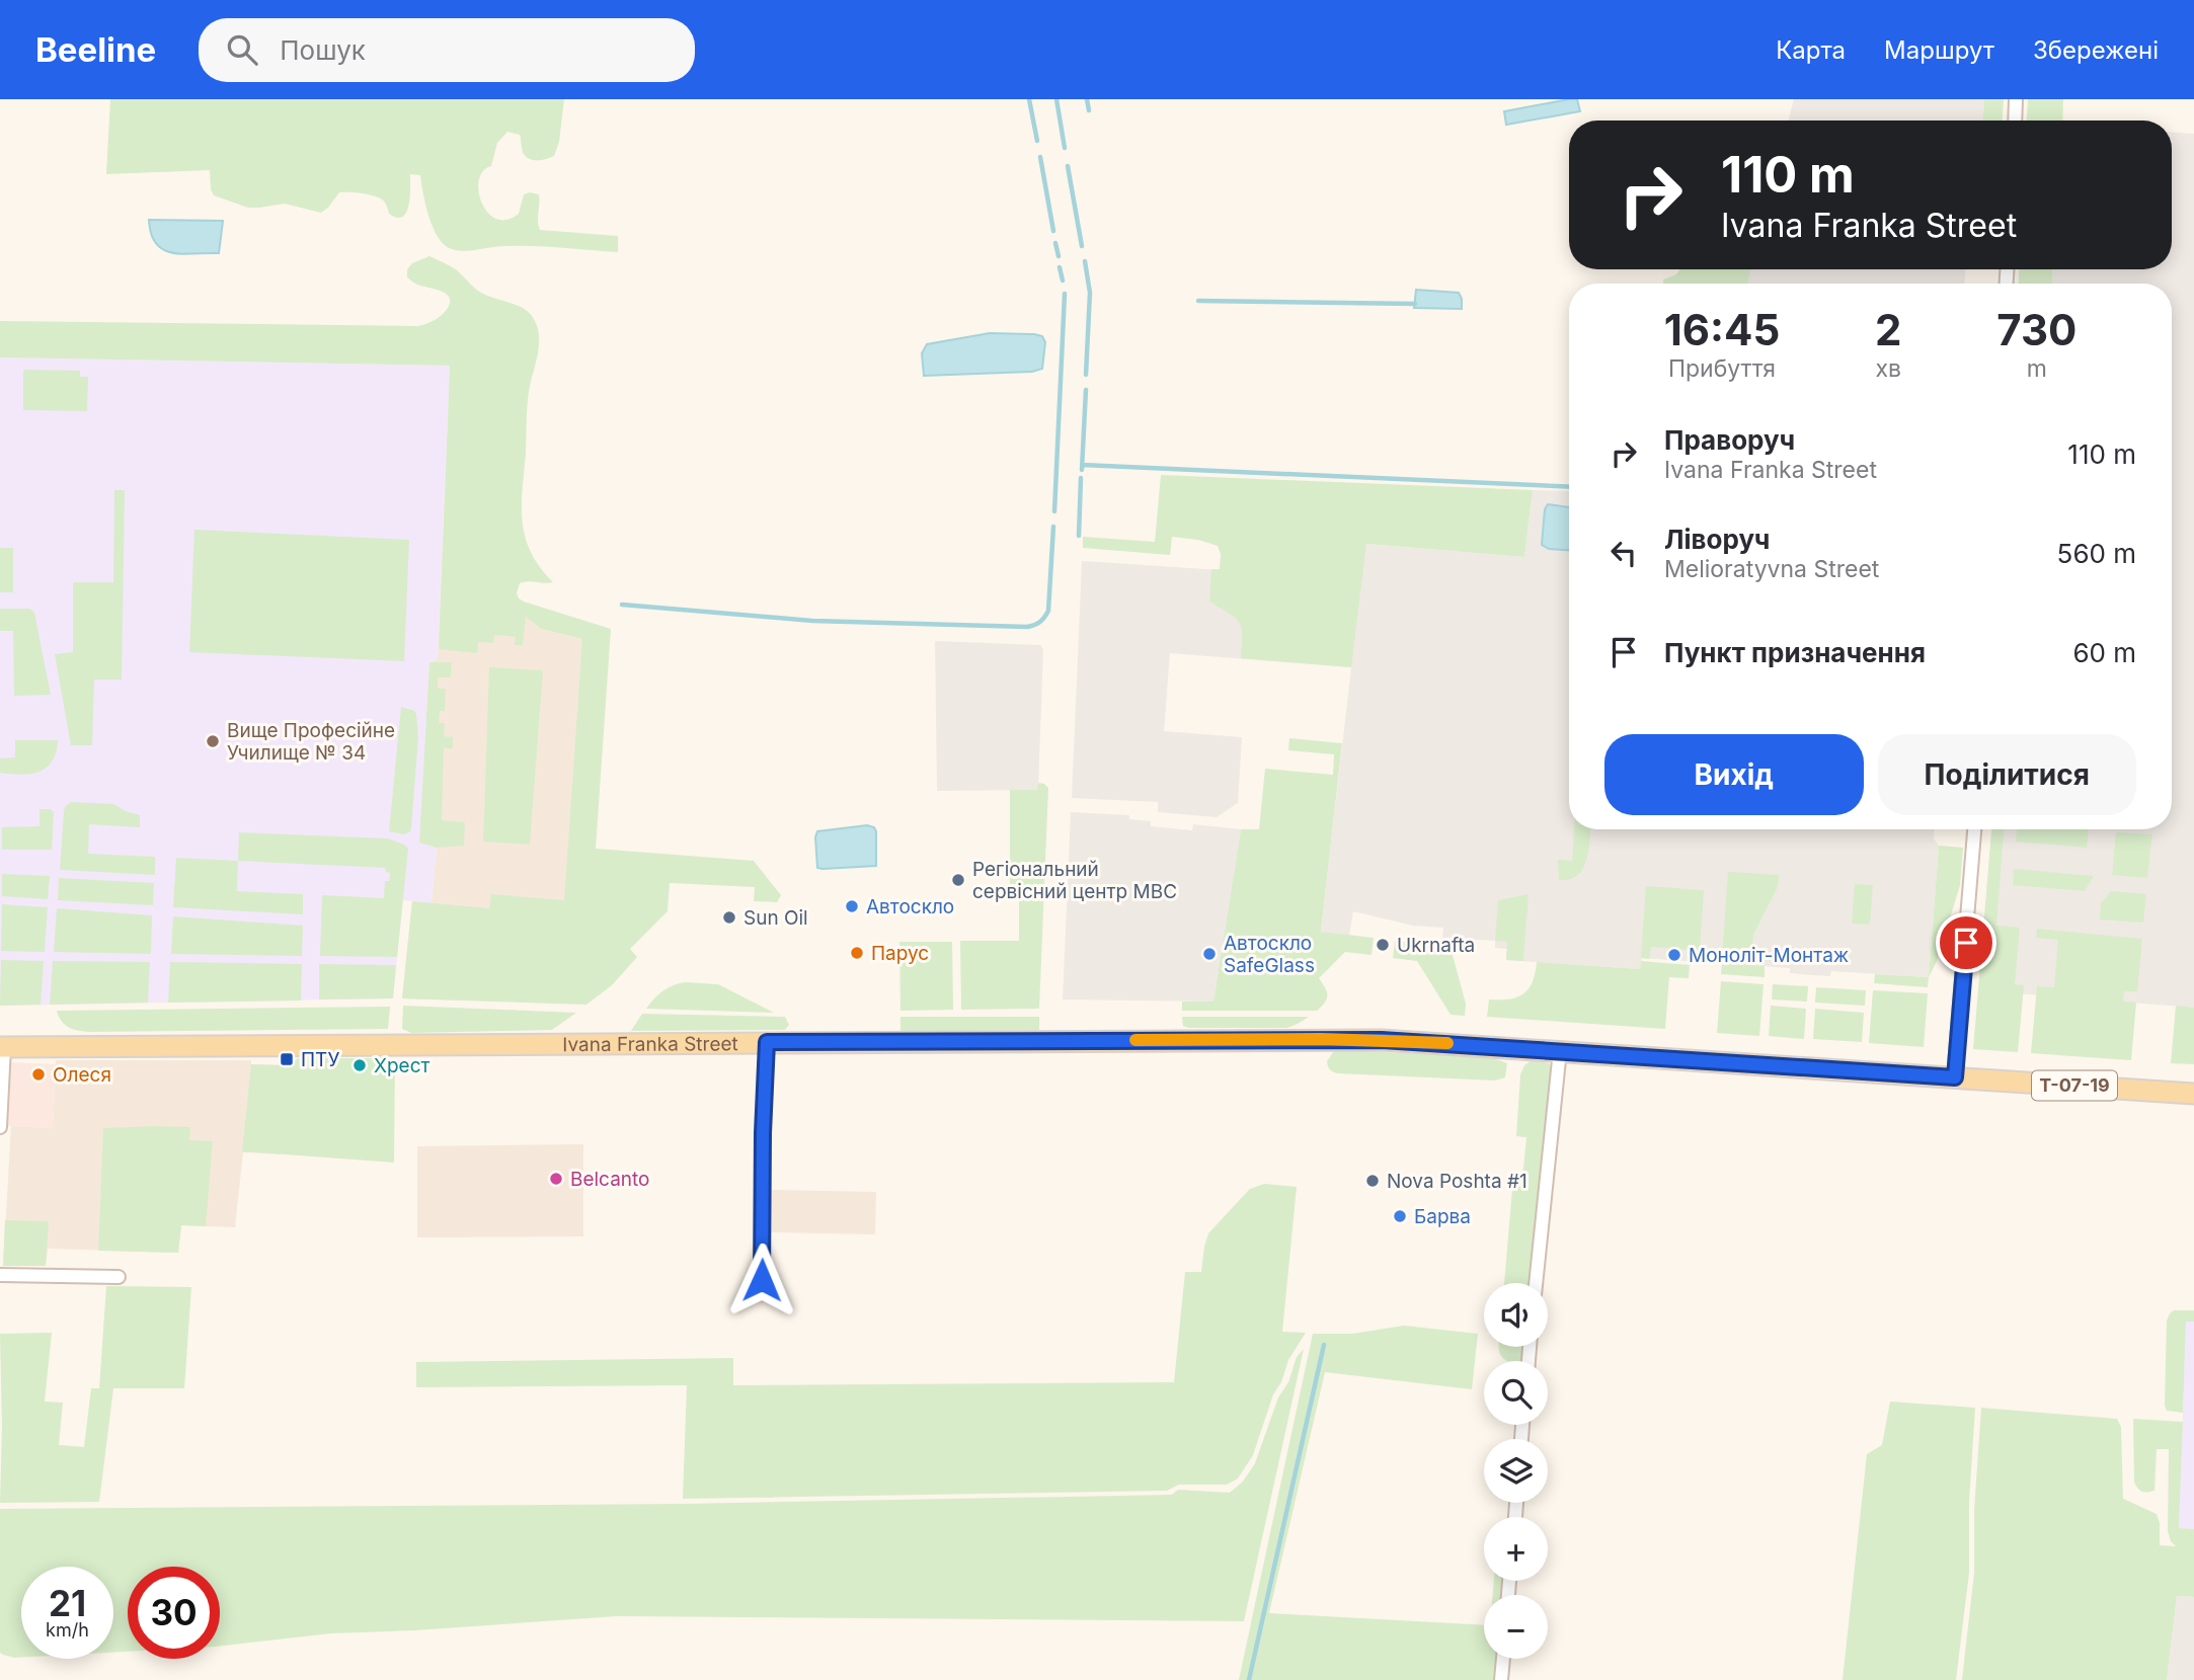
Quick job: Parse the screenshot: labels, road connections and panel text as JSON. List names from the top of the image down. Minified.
{"streets":{"main road":["Ivana Franka Street","Т-07-19"]},"places":{"other":["Вище Професійне Училище № 34","Регіональний сервісний центр МВС","Автоскло","Sun Oil","Ukrnafta","Парус","Автоскло SafeGlass","Моноліт-Монтаж","Хрест","Олеся","Belcanto","Nova Poshta #1","Барва"],"transit":["ПТУ"]},"page":{"header":"Beeline","search":"Пошук","nav":["Карта","Маршрут","Збережені"],"turn":["110 m","Ivana Franka Street"],"eta":["16:45","Прибуття","2","хв","730","m"],"list":[{"name":"Праворуч","note":"Ivana Franka Street","value":"110 m"},{"name":"Ліворуч","note":"Melioratyvna Street","value":"560 m"},{"name":"Пункт призначення","value":"60 m"}],"buttons":["Вихід","Поділитися"],"map_buttons":["+","−"],"speed":"21 km/h","limit":"30"}}
